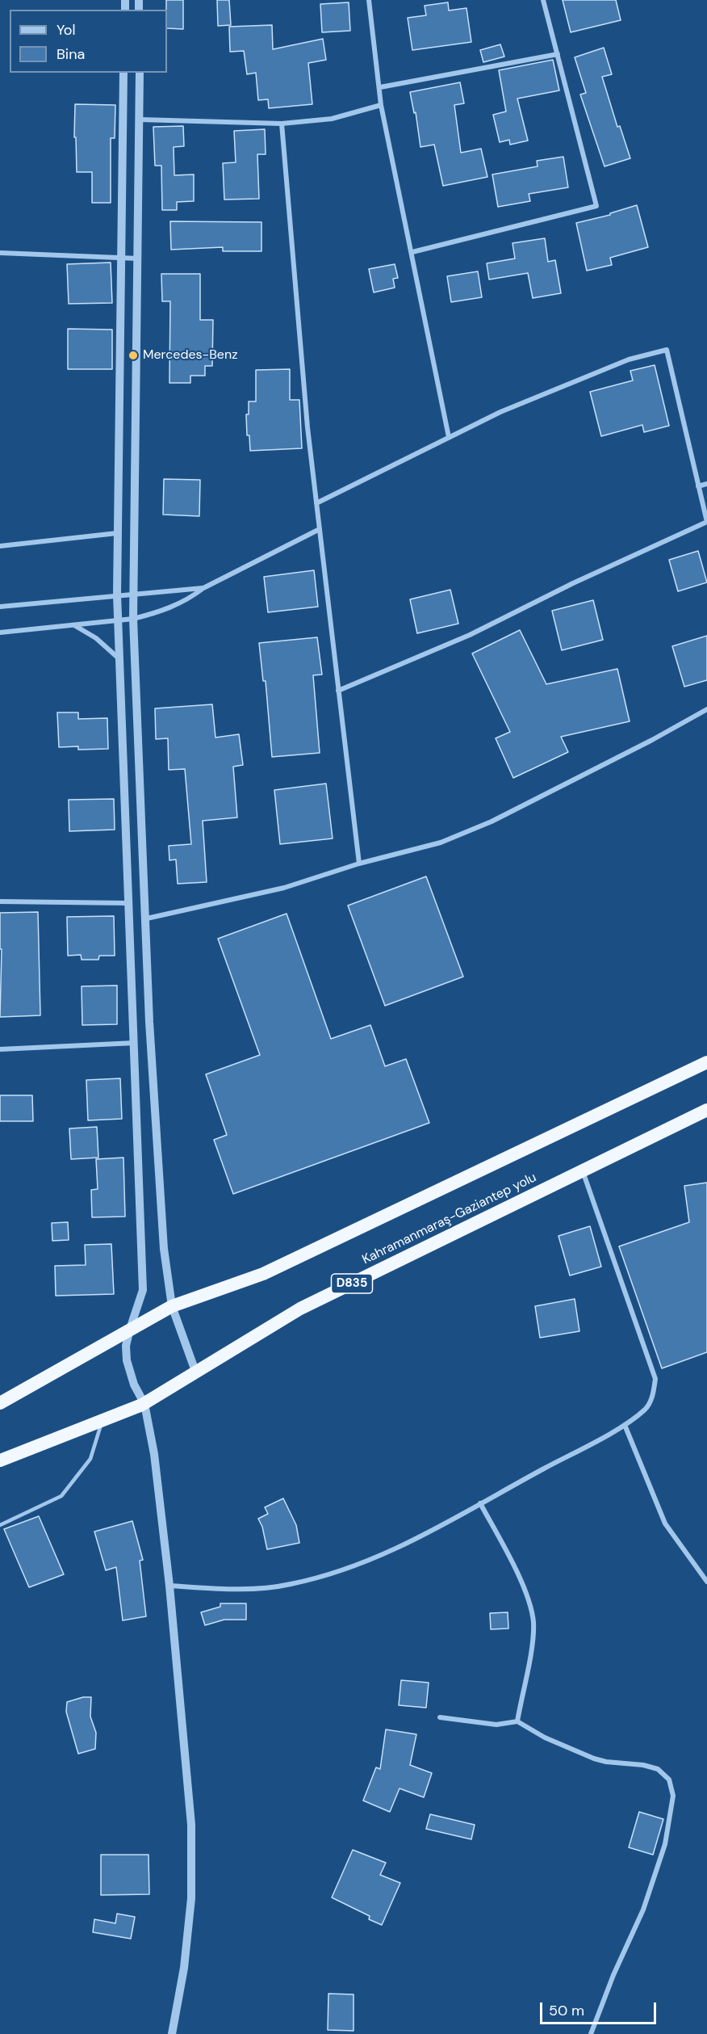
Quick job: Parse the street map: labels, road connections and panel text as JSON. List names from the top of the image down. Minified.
{"streets":{"highway":["Kahramanmaraş-Gaziantep yolu","D835"]},"places":["Mercedes-Benz"],"legend":["Yol","Bina"],"scale_bar":"50 m"}
